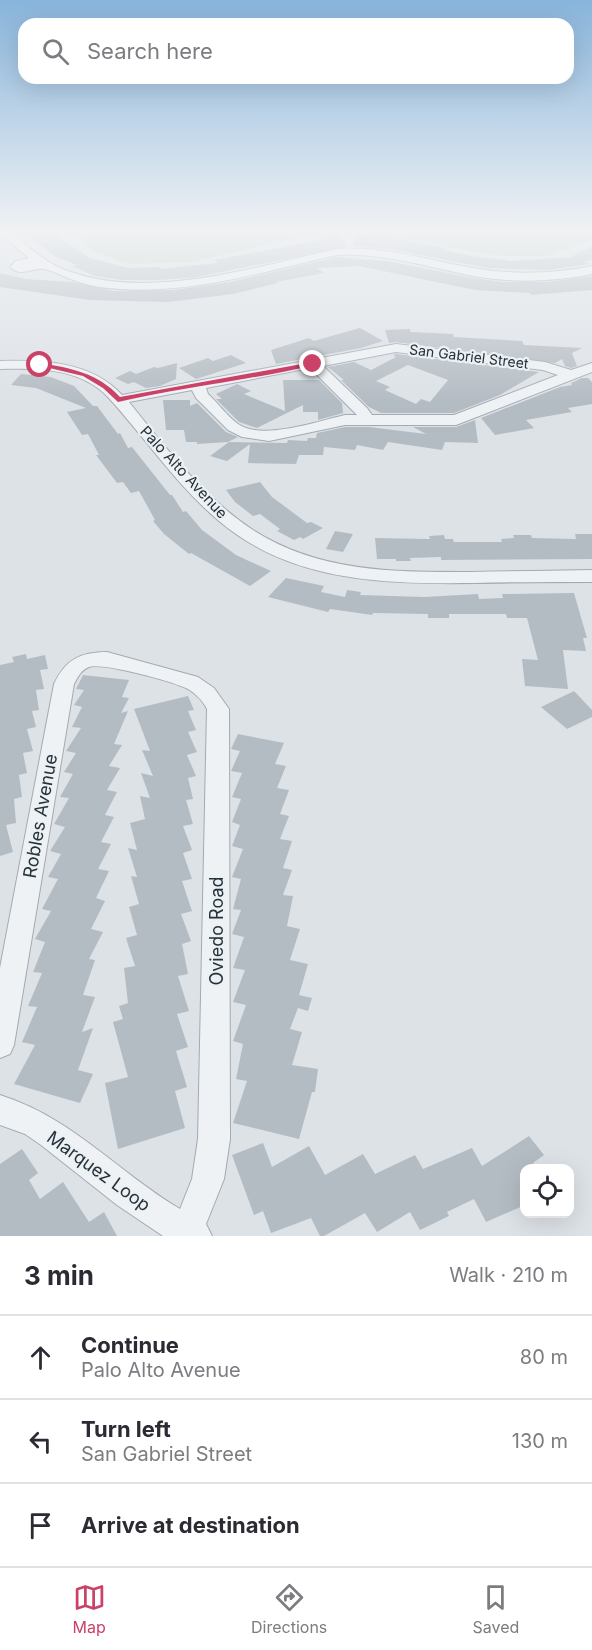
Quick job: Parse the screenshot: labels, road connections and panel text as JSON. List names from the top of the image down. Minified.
{"streets":{"street":["San Gabriel Street","Palo Alto Avenue","Robles Avenue","Oviedo Road","Marquez Loop"]},"crossings":[["San Gabriel Street","Palo Alto Avenue"],["Robles Avenue","Oviedo Road"],["Oviedo Road","Marquez Loop"]],"page":{"search":"Search here","heading":["3 min","Walk · 210 m"],"list":[["Continue","Palo Alto Avenue","80 m"],["Turn left","San Gabriel Street","130 m"],"Arrive at destination"],"nav":["Map","Directions","Saved"]}}
